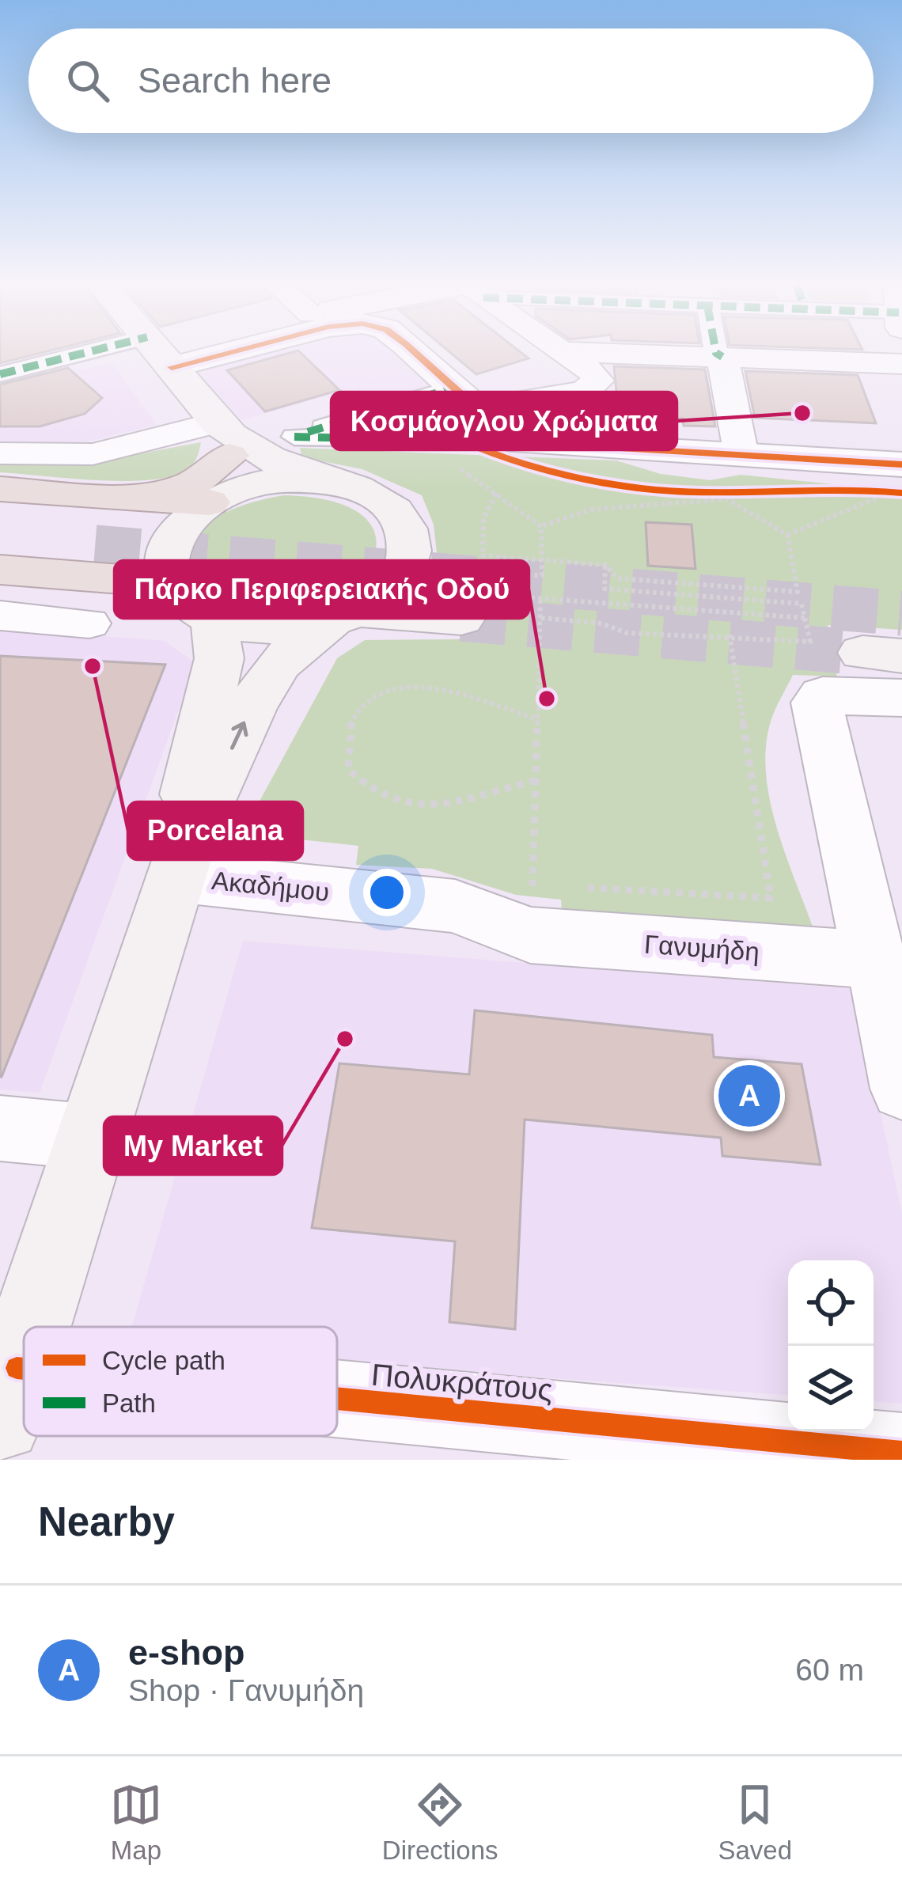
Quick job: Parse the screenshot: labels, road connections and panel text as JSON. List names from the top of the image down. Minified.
{"streets":{"street":["Ακαδήμου","Γανυμήδη","Πολυκράτους"]},"crossings":[["Ακαδήμου","Γανυμήδη"]],"places":["Κοσμάογλου Χρώματα","Porcelana","Πάρκο Περιφερειακής Οδού","Μy Μarket"],"legend":["Cycle path","Path"],"page":{"search":"Search here","pins":"A","heading":"Nearby","list":[{"mark":"A","name":"e-shop","note":"Shop · Γανυμήδη","value":"60 m"}],"nav":["Map","Directions","Saved"]}}
